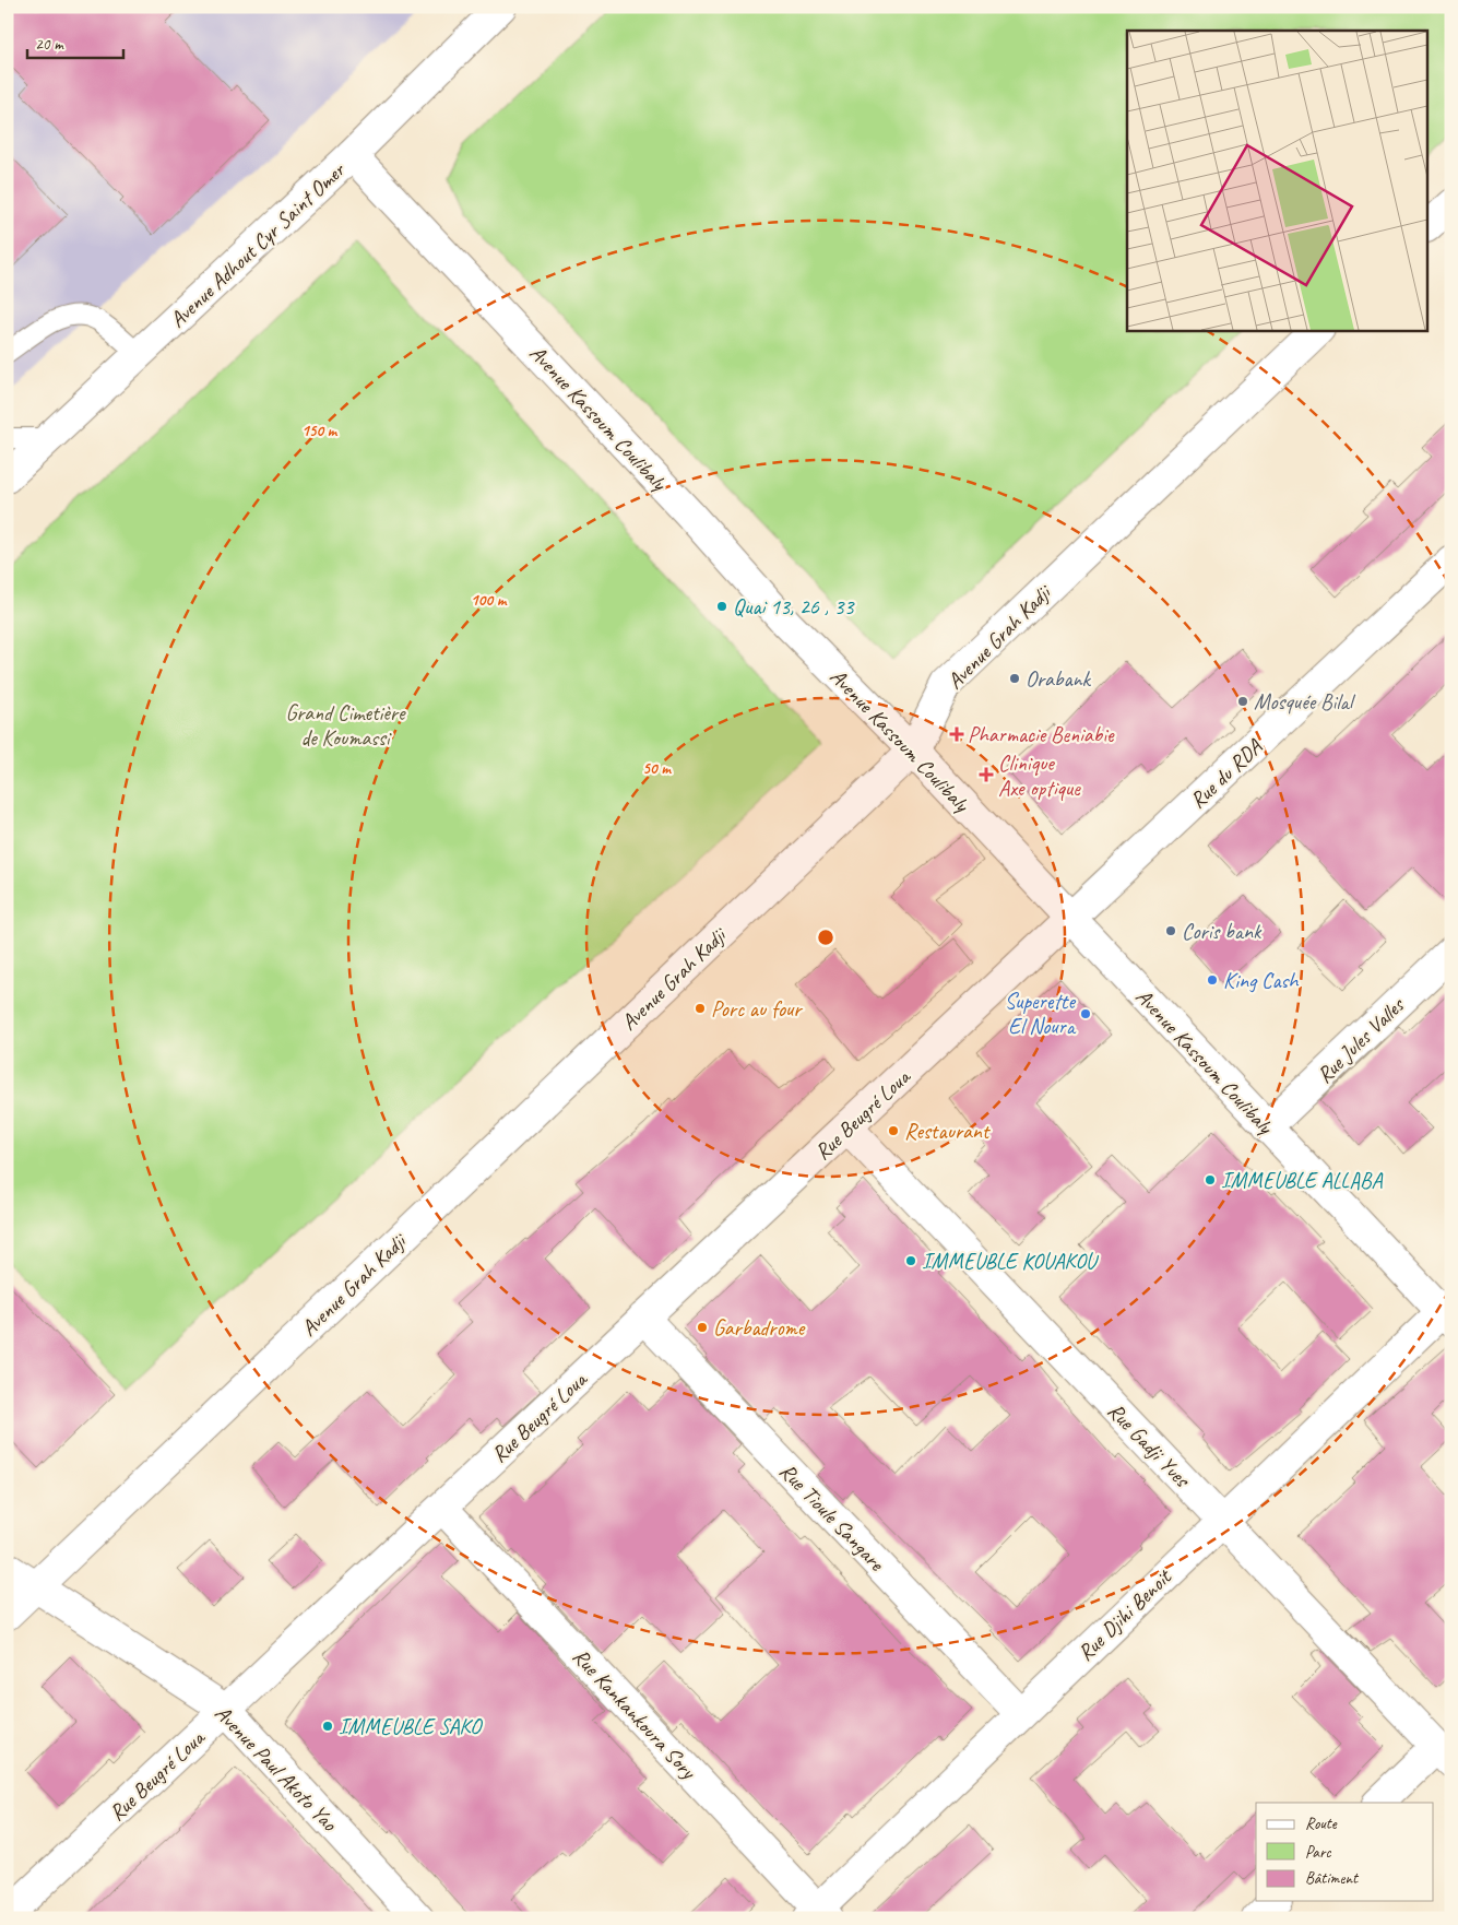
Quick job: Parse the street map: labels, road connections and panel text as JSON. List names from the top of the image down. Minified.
{"streets":{"street":["Avenue Adhout Cyr Saint Omer","Avenue Kassoum Coulibaly","Avenue Grah Kadji","Rue du RDA","Rue Jules Valles","Rue Beugré Loua","Rue Gadji Yves","Rue Tioule Sangare","Rue Djihi Benoit","Rue Kankankoura Sory","Avenue Paul Akoto Yao"]},"crossings":[["Avenue Adhout Cyr Saint Omer","Avenue Kassoum Coulibaly"],["Avenue Kassoum Coulibaly","Avenue Grah Kadji"],["Avenue Kassoum Coulibaly","Rue du RDA"],["Avenue Kassoum Coulibaly","Rue Jules Valles"],["Avenue Kassoum Coulibaly","Rue Beugré Loua"],["Avenue Kassoum Coulibaly","Rue Djihi Benoit"],["Avenue Grah Kadji","Avenue Paul Akoto Yao"],["Rue du RDA","Rue Beugré Loua"],["Rue Beugré Loua","Rue Gadji Yves"],["Rue Beugré Loua","Rue Tioule Sangare"],["Rue Beugré Loua","Rue Kankankoura Sory"],["Rue Beugré Loua","Avenue Paul Akoto Yao"],["Rue Gadji Yves","Rue Djihi Benoit"],["Rue Tioule Sangare","Rue Djihi Benoit"],["Rue Djihi Benoit","Rue Kankankoura Sory"]],"parks":["Grand Cimetière de Koumassi"],"places":{"other":["Quai 13, 26 , 33","Orabank","Mosquée Bilal","Coris bank","King Cash","Porc au four","Superette El Noura","Restaurant","IMMEUBLE ALLABA","IMMEUBLE KOUAKOU","Garbadrome","IMMEUBLE SAKO"],"health":["Pharmacie Beniabie","Clinique Axe optique"]},"legend":["Route","Parc","Bâtiment"],"scale_bar":"20 m","rings":["150 m","100 m","50 m"]}
